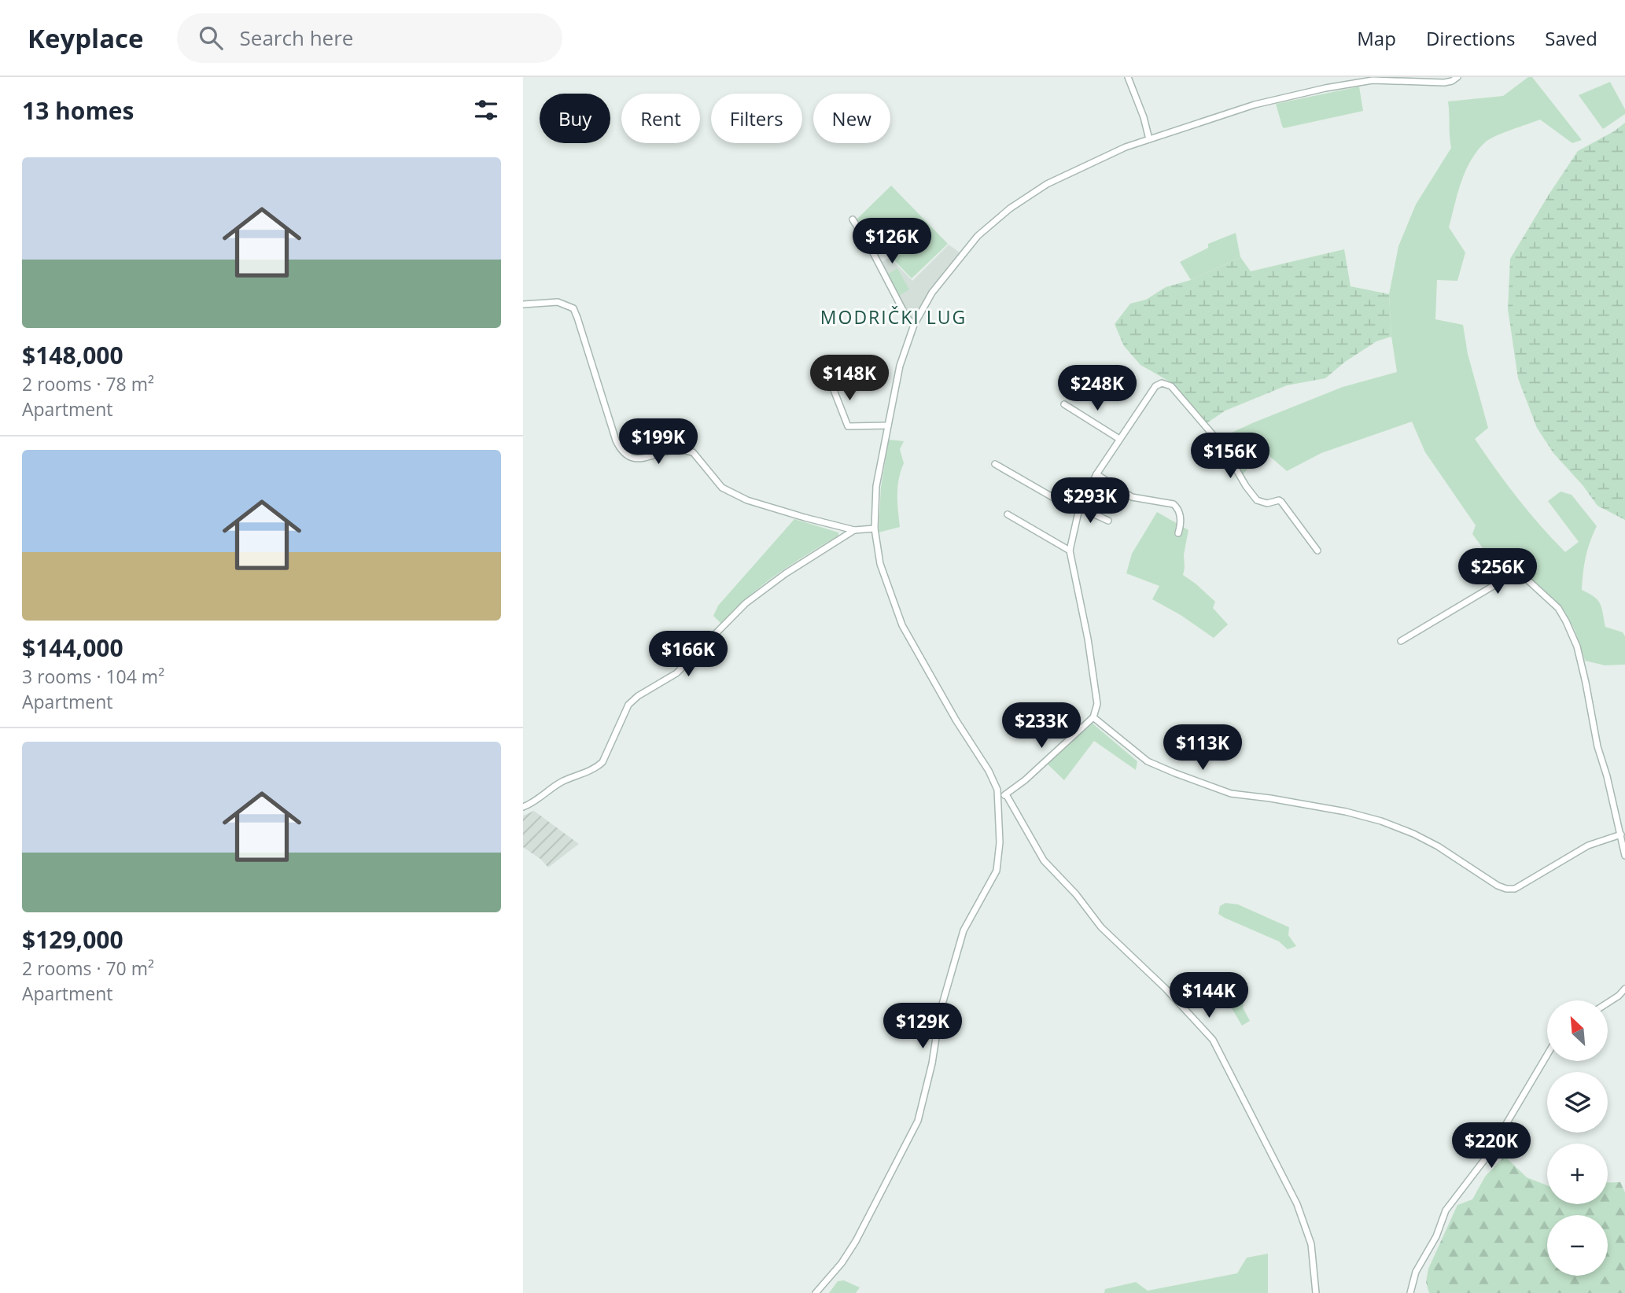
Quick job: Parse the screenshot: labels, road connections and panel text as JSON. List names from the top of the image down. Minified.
{"districts":["MODRIČKI LUG"],"north":"top left","page":{"header":"Keyplace","search":"Search here","nav":["Map","Directions","Saved"],"heading":"13 homes","chip":["Buy","Rent","Filters","New"],"list":[{"name":"$148,000","note":"2 rooms · 78 m² · Apartment"},{"name":"$144,000","note":"3 rooms · 104 m² · Apartment"},{"name":"$129,000","note":"2 rooms · 70 m² · Apartment"}],"price":["$126K","$148K","$248K","$199K","$156K","$293K","$256K","$166K","$233K","$113K","$144K","$129K","$220K"],"map_buttons":["+","−"]}}
